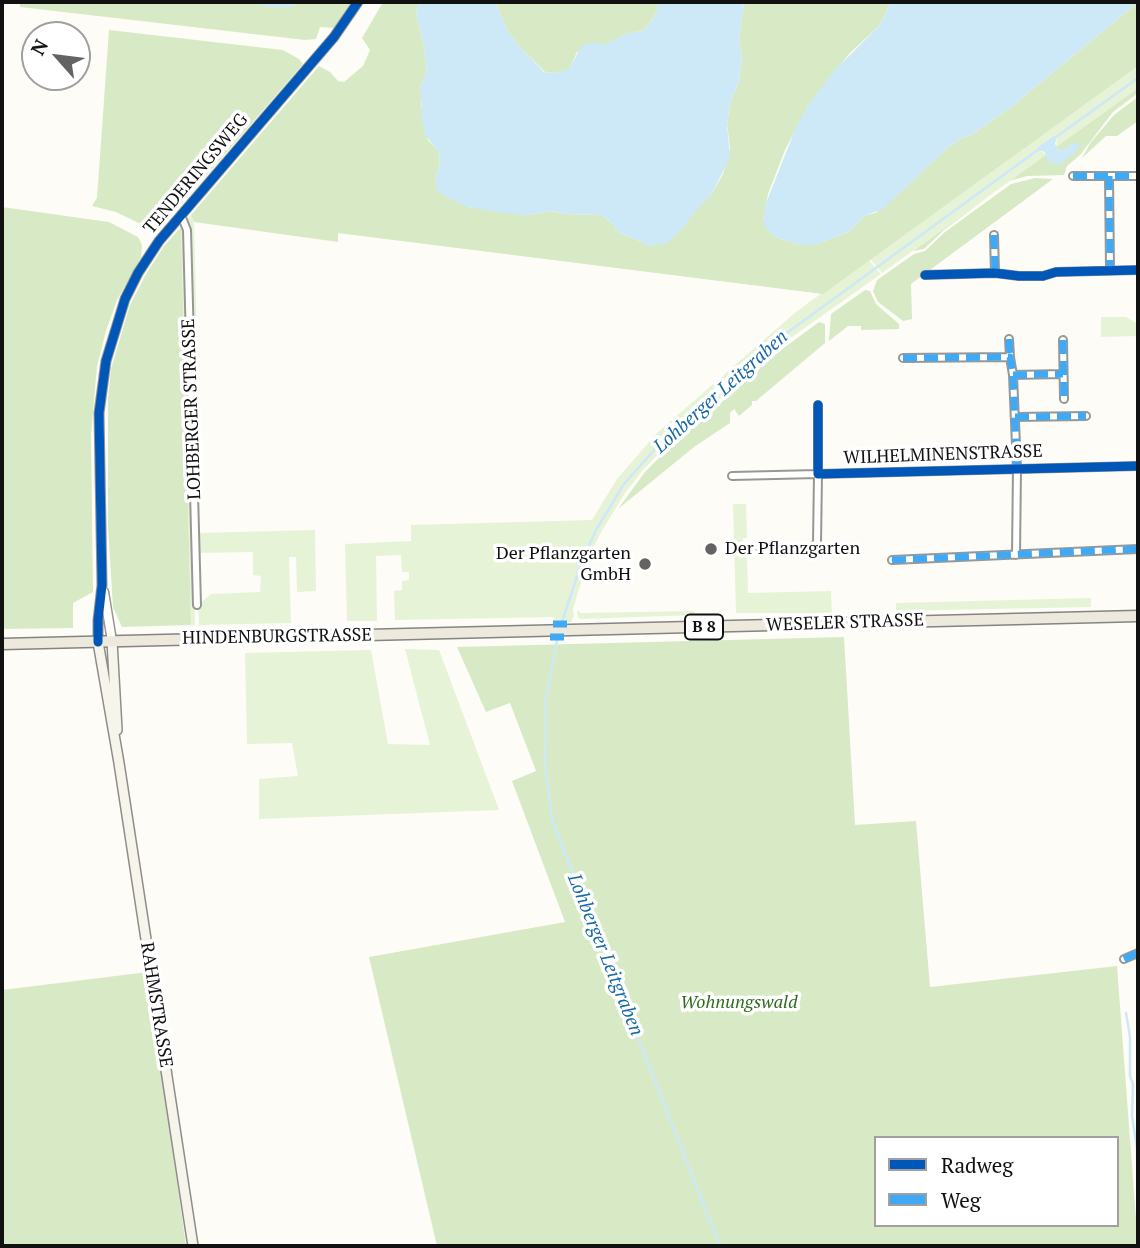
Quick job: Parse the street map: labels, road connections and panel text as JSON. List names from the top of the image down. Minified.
{"streets":{"main road":["WESELER STRASSE","B 8","HINDENBURGSTRASSE","RAHMSTRASSE"],"street":["TENDERINGSWEG","LOHBERGER STRASSE","WILHELMINENSTRASSE"]},"crossings":[["TENDERINGSWEG","LOHBERGER STRASSE"],["TENDERINGSWEG","HINDENBURGSTRASSE"],["TENDERINGSWEG","RAHMSTRASSE"],["WESELER STRASSE","HINDENBURGSTRASSE"],["HINDENBURGSTRASSE","RAHMSTRASSE"]],"water":["Lohberger Leitgraben"],"parks":["Wohnungswald"],"places":["Der Pflanzgarten","Der Pflanzgarten GmbH"],"legend":["Radweg","Weg"],"north":"top left"}
